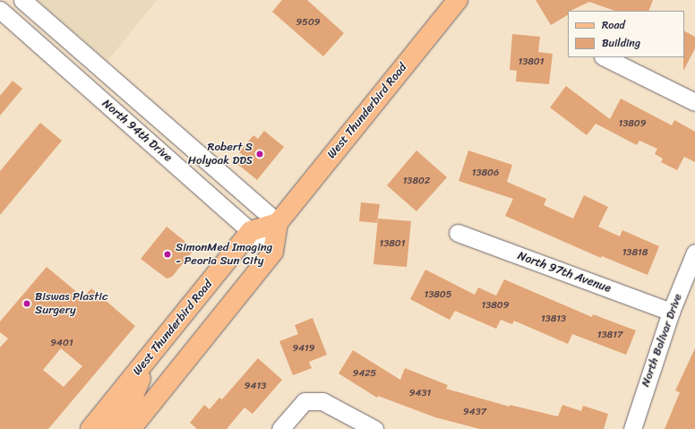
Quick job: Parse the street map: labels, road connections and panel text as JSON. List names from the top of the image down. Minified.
{"streets":{"main road":["West Thunderbird Road"],"street":["North 94th Drive","North 97th Avenue","North Bolivar Drive"]},"crossings":[["West Thunderbird Road","North 94th Drive"],["North 97th Avenue","North Bolivar Drive"]],"places":["Robert S Holyoak DDS","SimonMed Imaging - Peoria Sun City","Biswas Plastic Surgery"],"house_numbers":["9509","13801","13809","13806","13802","13801","13818","13805","13809","13813","13817","9401","9419","9425","9413","9431","9437"],"legend":["Road","Building"]}
